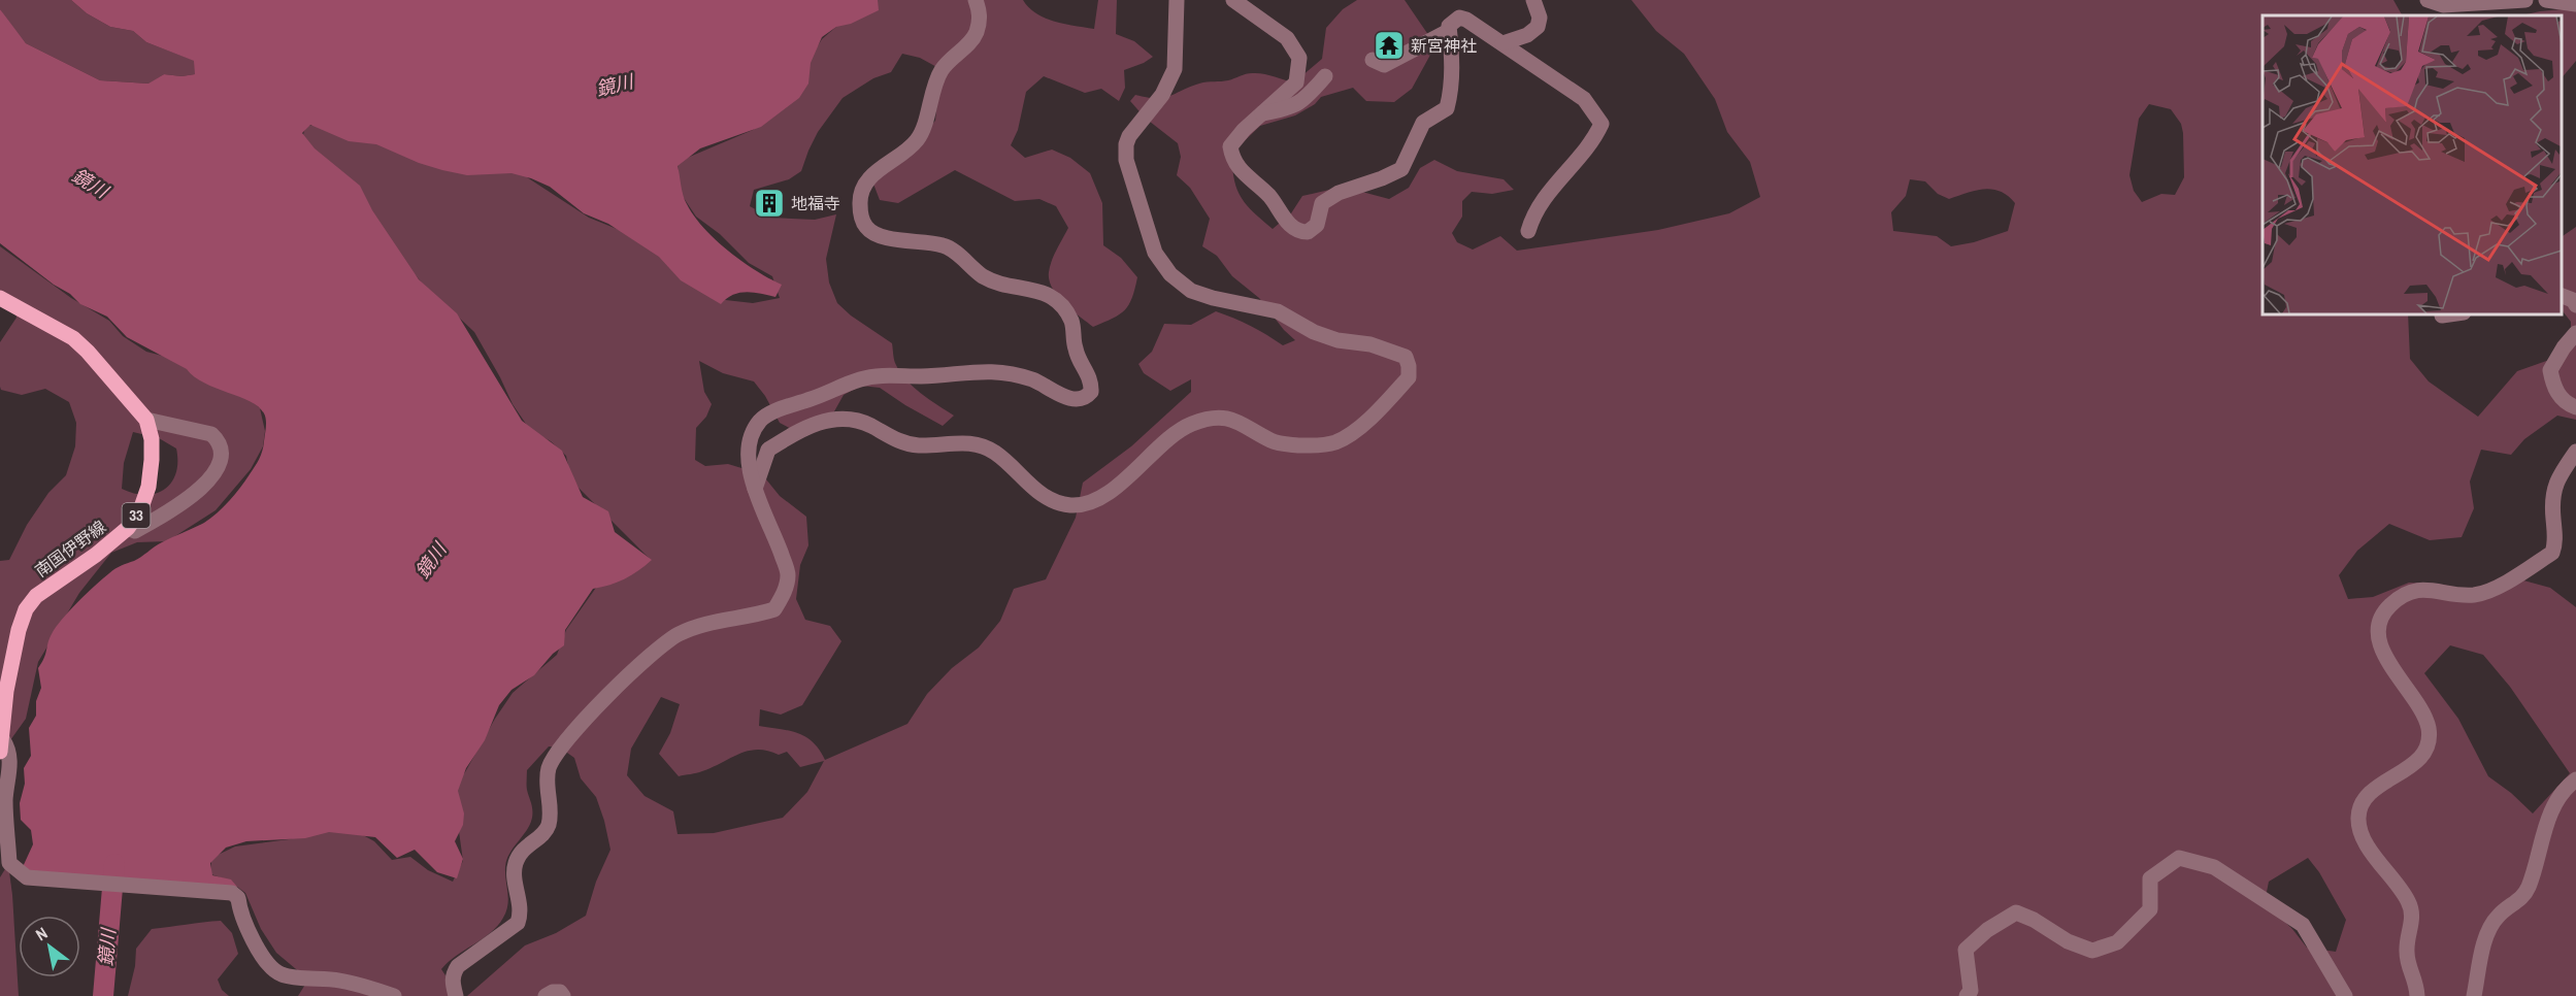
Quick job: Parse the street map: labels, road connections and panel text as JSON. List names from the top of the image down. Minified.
{"streets":{"main road":["33","南国伊野線"]},"water":["鏡川"],"places":{"temple":["新宮神社"],"building":["地福寺"]},"north":"top left"}
